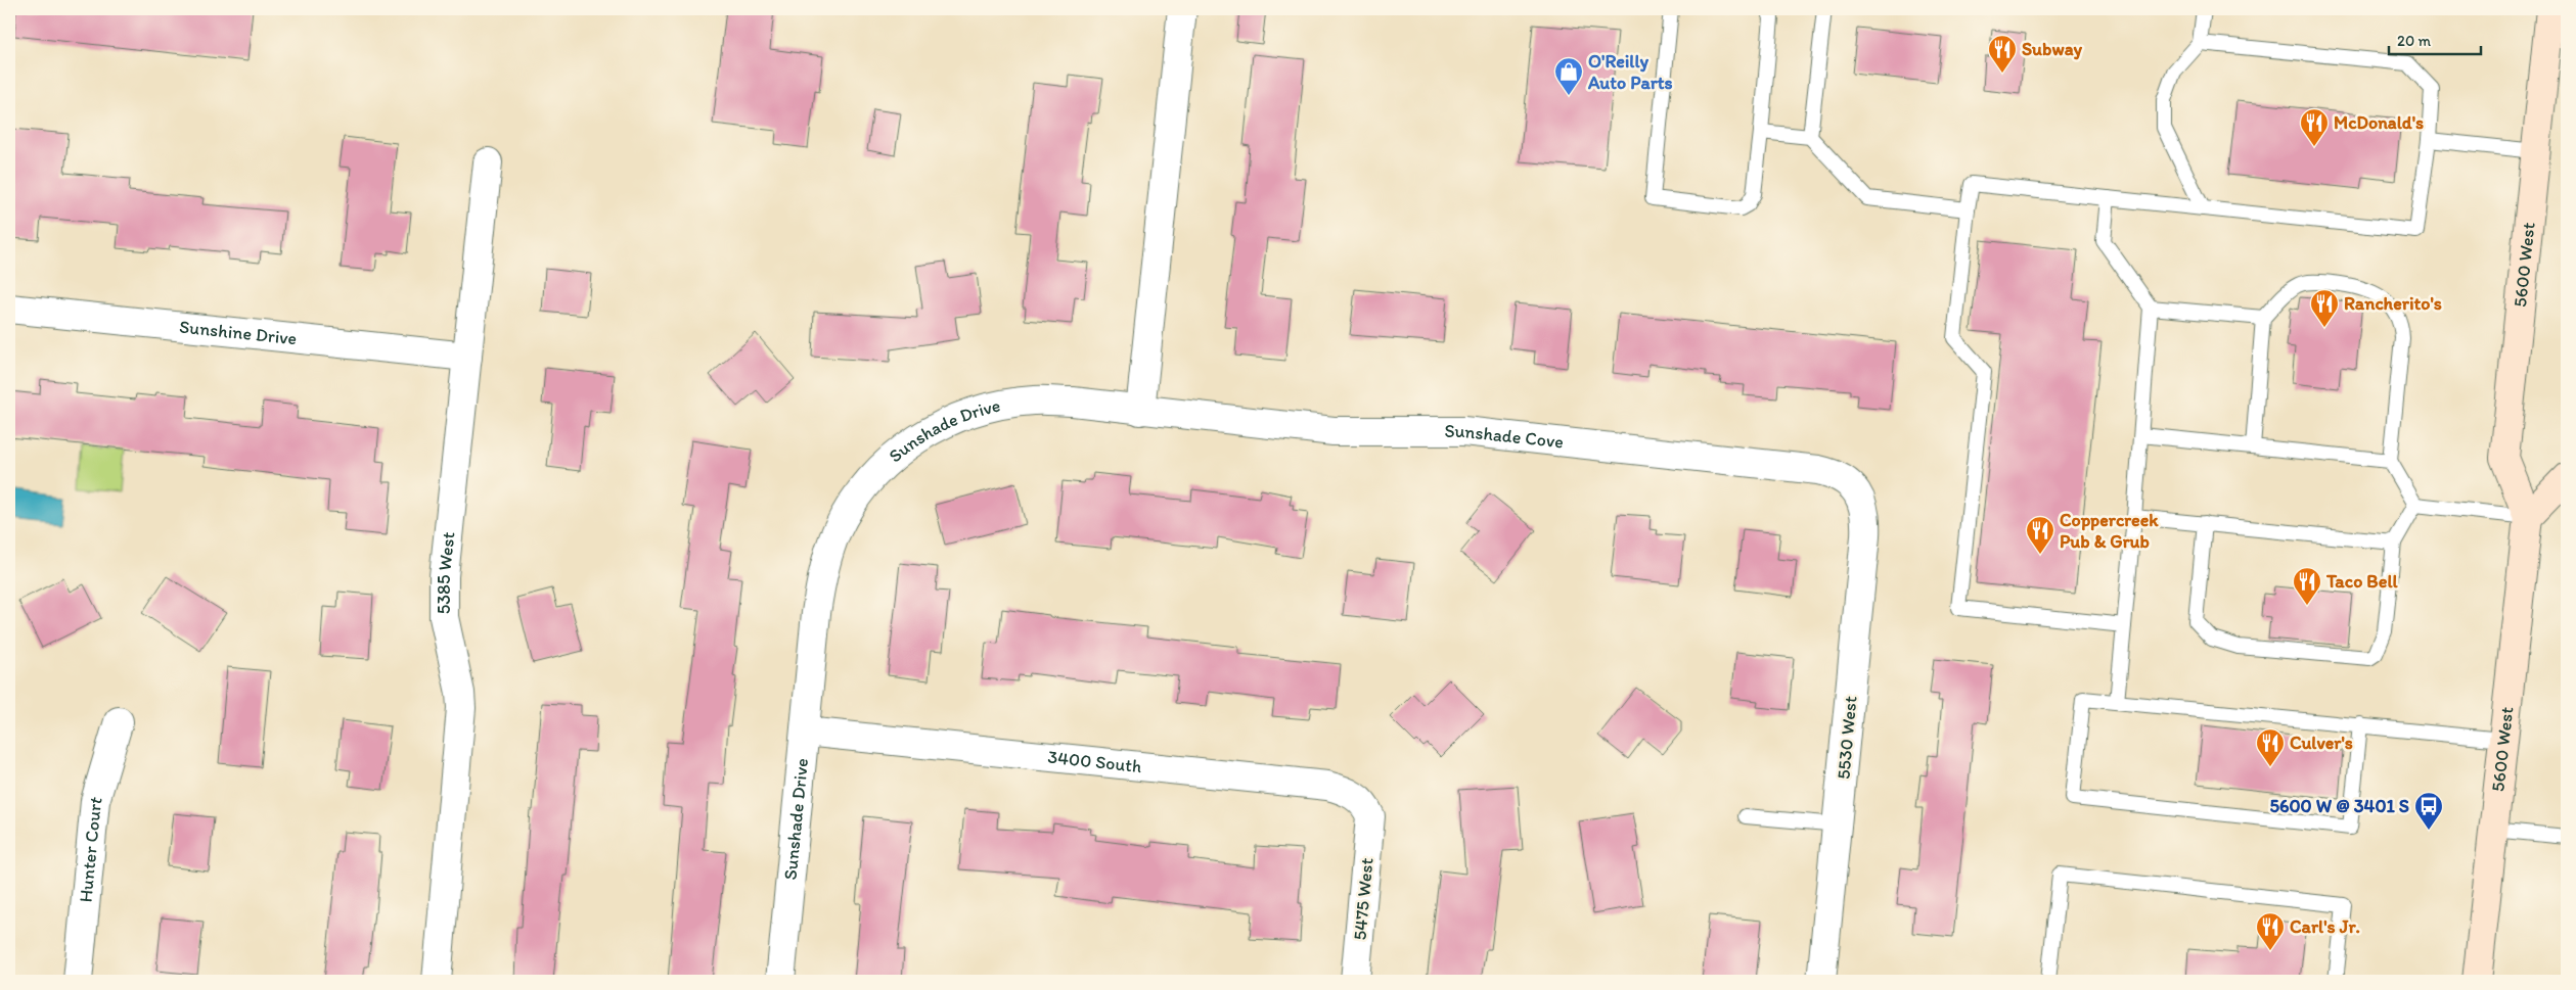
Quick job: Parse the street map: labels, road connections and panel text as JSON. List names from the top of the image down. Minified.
{"streets":{"main road":["5600 West"],"street":["Sunshine Drive","Sunshade Drive","Sunshade Cove","5385 West","5530 West","3400 South","Hunter Court","5475 West"]},"crossings":[["Sunshine Drive","5385 West"],["Sunshade Drive","Sunshade Cove"],["Sunshade Drive","3400 South"],["Sunshade Cove","5530 West"],["3400 South","5475 West"]],"places":{"restaurant":["Subway","McDonald's","Rancherito's","Coppercreek Pub & Grub","Taco Bell","Culver's","Carl's Jr."],"shop":["O'Reilly Auto Parts"],"bus stop":["5600 W @ 3401 S"]},"scale_bar":"20 m"}
